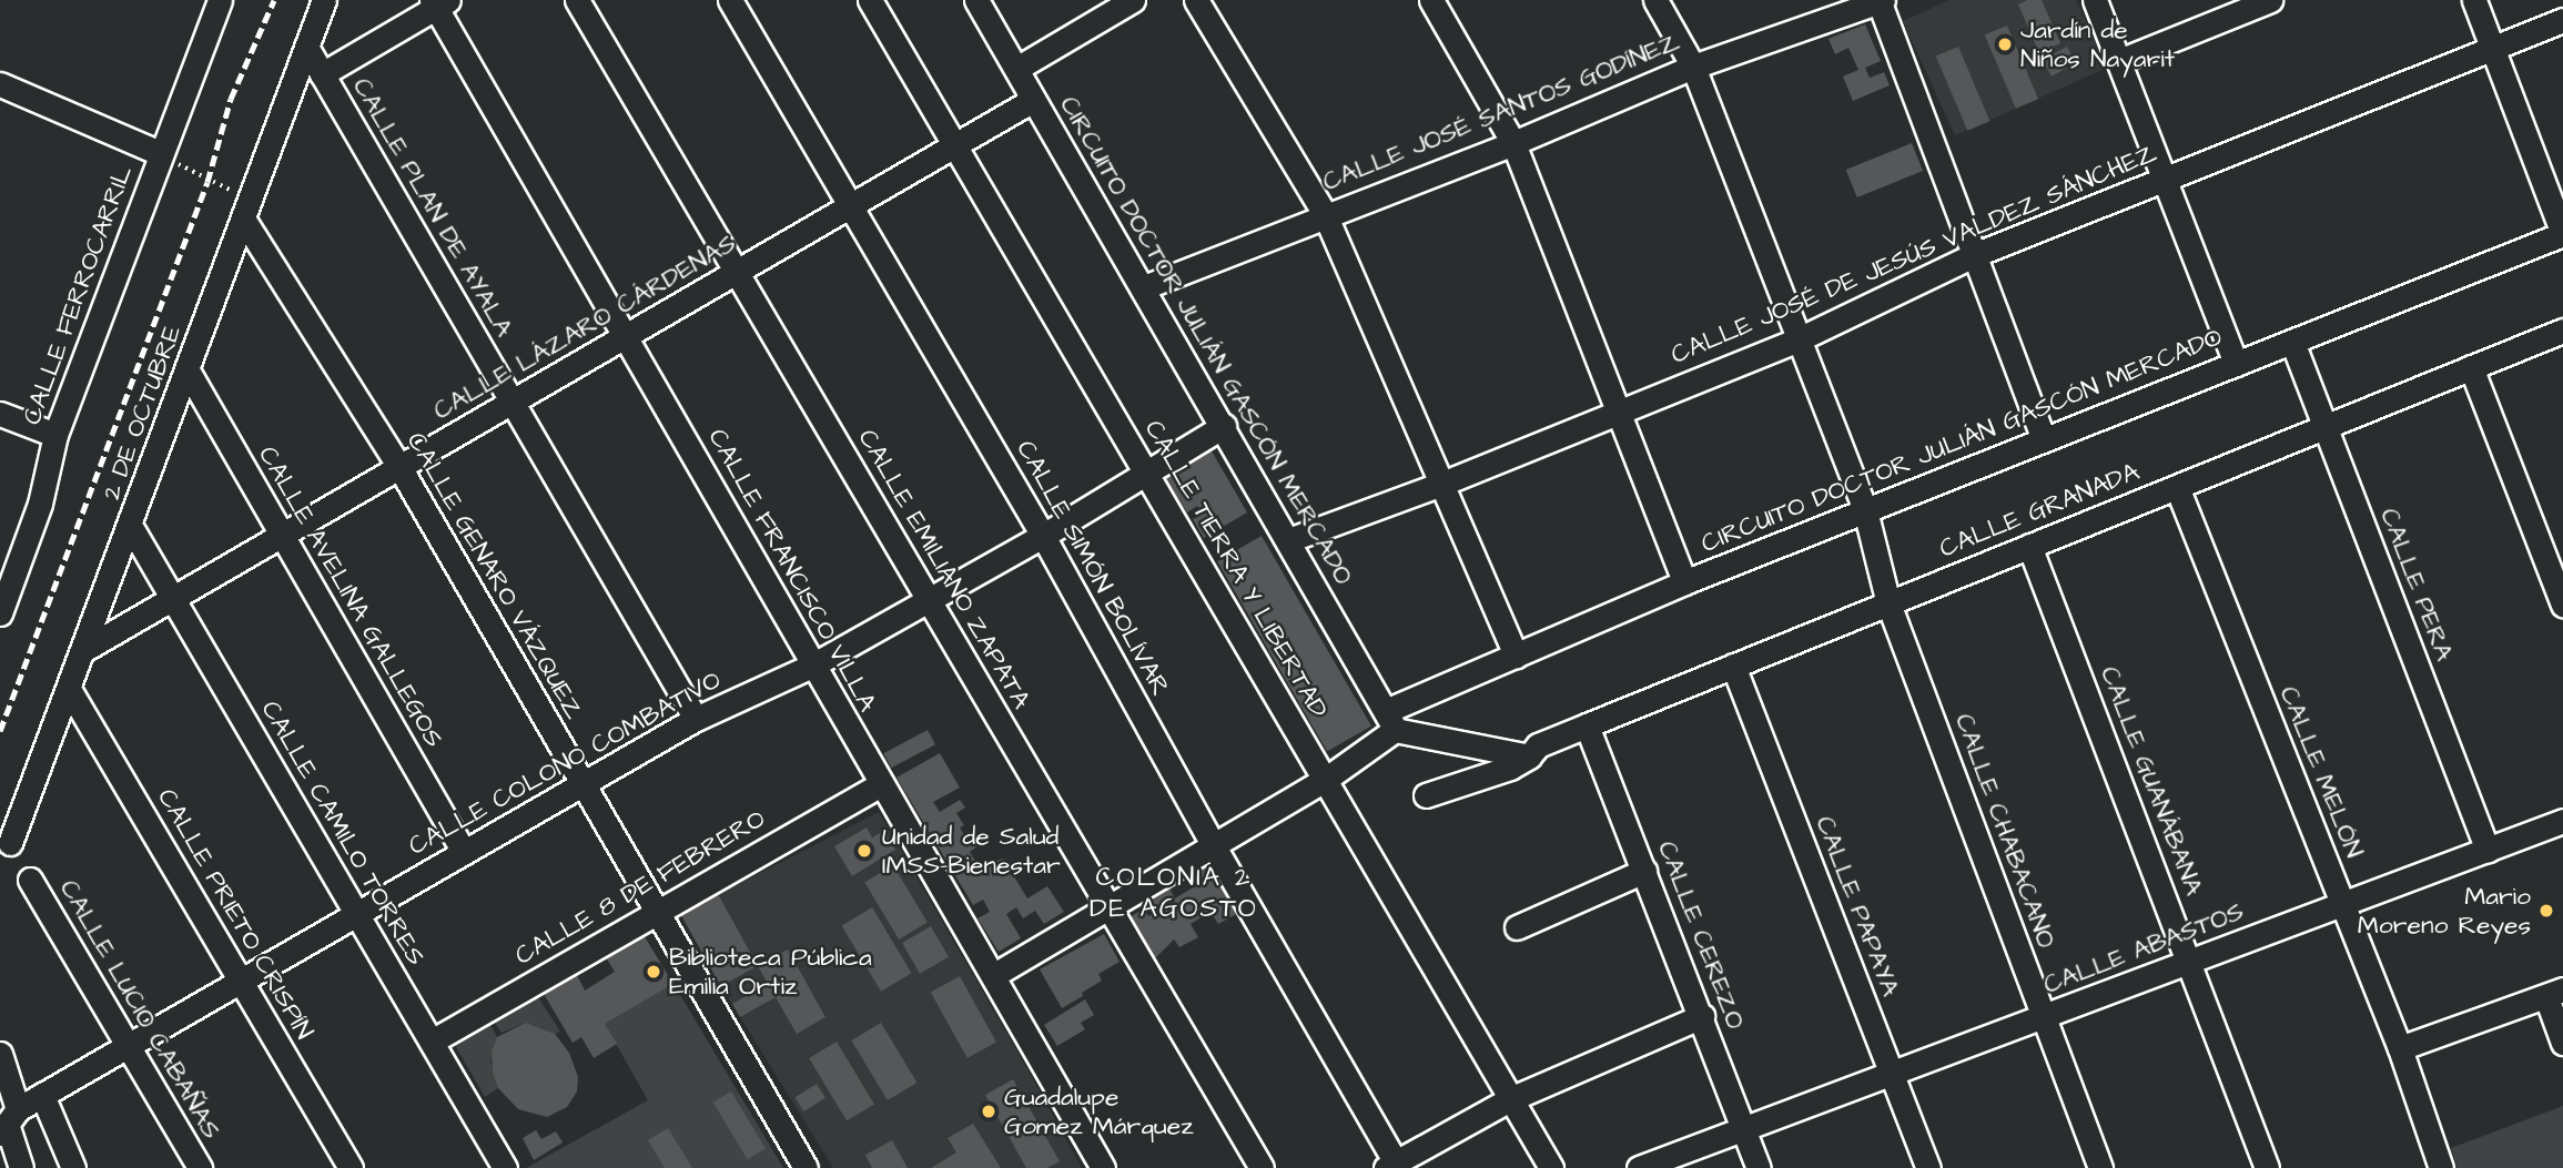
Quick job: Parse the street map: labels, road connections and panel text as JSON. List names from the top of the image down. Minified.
{"streets":{"street":["CALLE JOSÉ SANTOS GODÍNEZ","CALLE PLAN DE AYALA","CALLE JOSÉ DE JESÚS VALDEZ SÁNCHEZ","CALLE FERROCARRIL","CALLE LÁZARO CÁRDENAS","CIRCUITO DOCTOR JULIÁN GASCÓN MERCADO","2 DE OCTUBRE","CALLE GRANADA","CALLE SIMÓN BOLÍVAR","CALLE EMILIANO ZAPATA","CALLE TIERRA Y LIBERTAD","CALLE FRANCISCO VILLA","CALLE GENARO VÁZQUEZ","CALLE PERA","CALLE AVELINA GALLEGOS","CALLE COLONO COMBATIVO","CALLE MELÓN","CALLE GUANÁBANA","CALLE CHABACANO","CALLE CAMILO TORRES","CALLE 8 DE FEBRERO","CALLE PAPAYA","CALLE PRIETO CRISPÍN","CALLE CEREZO","CALLE ABASTOS","CALLE LUCIO CABAÑAS"]},"crossings":[["CALLE JOSÉ SANTOS GODÍNEZ","CIRCUITO DOCTOR JULIÁN GASCÓN MERCADO"],["CALLE JOSÉ SANTOS GODÍNEZ","CALLE CHABACANO"],["CALLE PLAN DE AYALA","CALLE LÁZARO CÁRDENAS"],["CALLE PLAN DE AYALA","2 DE OCTUBRE"],["CALLE PLAN DE AYALA","CALLE COLONO COMBATIVO"],["CALLE JOSÉ DE JESÚS VALDEZ SÁNCHEZ","CIRCUITO DOCTOR JULIÁN GASCÓN MERCADO"],["CALLE JOSÉ DE JESÚS VALDEZ SÁNCHEZ","CALLE CHABACANO"],["CALLE LÁZARO CÁRDENAS","CIRCUITO DOCTOR JULIÁN GASCÓN MERCADO"],["CALLE LÁZARO CÁRDENAS","2 DE OCTUBRE"],["CALLE LÁZARO CÁRDENAS","CALLE SIMÓN BOLÍVAR"],["CALLE LÁZARO CÁRDENAS","CALLE EMILIANO ZAPATA"],["CALLE LÁZARO CÁRDENAS","CALLE TIERRA Y LIBERTAD"],["CALLE LÁZARO CÁRDENAS","CALLE FRANCISCO VILLA"],["CALLE LÁZARO CÁRDENAS","CALLE GENARO VÁZQUEZ"],["CALLE LÁZARO CÁRDENAS","CALLE AVELINA GALLEGOS"],["CALLE LÁZARO CÁRDENAS","CALLE CAMILO TORRES"],["CIRCUITO DOCTOR JULIÁN GASCÓN MERCADO","CALLE PERA"],["CIRCUITO DOCTOR JULIÁN GASCÓN MERCADO","CALLE COLONO COMBATIVO"],["CIRCUITO DOCTOR JULIÁN GASCÓN MERCADO","CALLE CHABACANO"],["2 DE OCTUBRE","CALLE GENARO VÁZQUEZ"],["2 DE OCTUBRE","CALLE AVELINA GALLEGOS"],["2 DE OCTUBRE","CALLE CAMILO TORRES"],["2 DE OCTUBRE","CALLE PRIETO CRISPÍN"],["CALLE GRANADA","CALLE PERA"],["CALLE GRANADA","CALLE MELÓN"],["CALLE GRANADA","CALLE GUANÁBANA"],["CALLE GRANADA","CALLE CHABACANO"],["CALLE GRANADA","CALLE PAPAYA"],["CALLE GRANADA","CALLE CEREZO"],["CALLE SIMÓN BOLÍVAR","CALLE COLONO COMBATIVO"],["CALLE EMILIANO ZAPATA","CALLE COLONO COMBATIVO"],["CALLE TIERRA Y LIBERTAD","CALLE COLONO COMBATIVO"],["CALLE FRANCISCO VILLA","CALLE COLONO COMBATIVO"],["CALLE FRANCISCO VILLA","CALLE 8 DE FEBRERO"],["CALLE GENARO VÁZQUEZ","CALLE COLONO COMBATIVO"],["CALLE GENARO VÁZQUEZ","CALLE 8 DE FEBRERO"],["CALLE PERA","CALLE ABASTOS"],["CALLE AVELINA GALLEGOS","CALLE COLONO COMBATIVO"],["CALLE COLONO COMBATIVO","CALLE CAMILO TORRES"],["CALLE COLONO COMBATIVO","CALLE PRIETO CRISPÍN"],["CALLE COLONO COMBATIVO","CALLE LUCIO CABAÑAS"],["CALLE MELÓN","CALLE ABASTOS"],["CALLE GUANÁBANA","CALLE ABASTOS"],["CALLE CHABACANO","CALLE ABASTOS"],["CALLE CAMILO TORRES","CALLE 8 DE FEBRERO"],["CALLE PAPAYA","CALLE ABASTOS"],["CALLE CEREZO","CALLE ABASTOS"]],"districts":["COLONIA 2 DE AGOSTO"],"places":["Jardín de Niños Nayarit","Unidad de Salud IMSS-Bienestar","Mario Moreno Reyes","Biblioteca Pública Emilia Ortiz","Guadalupe Gomez Márquez"]}
